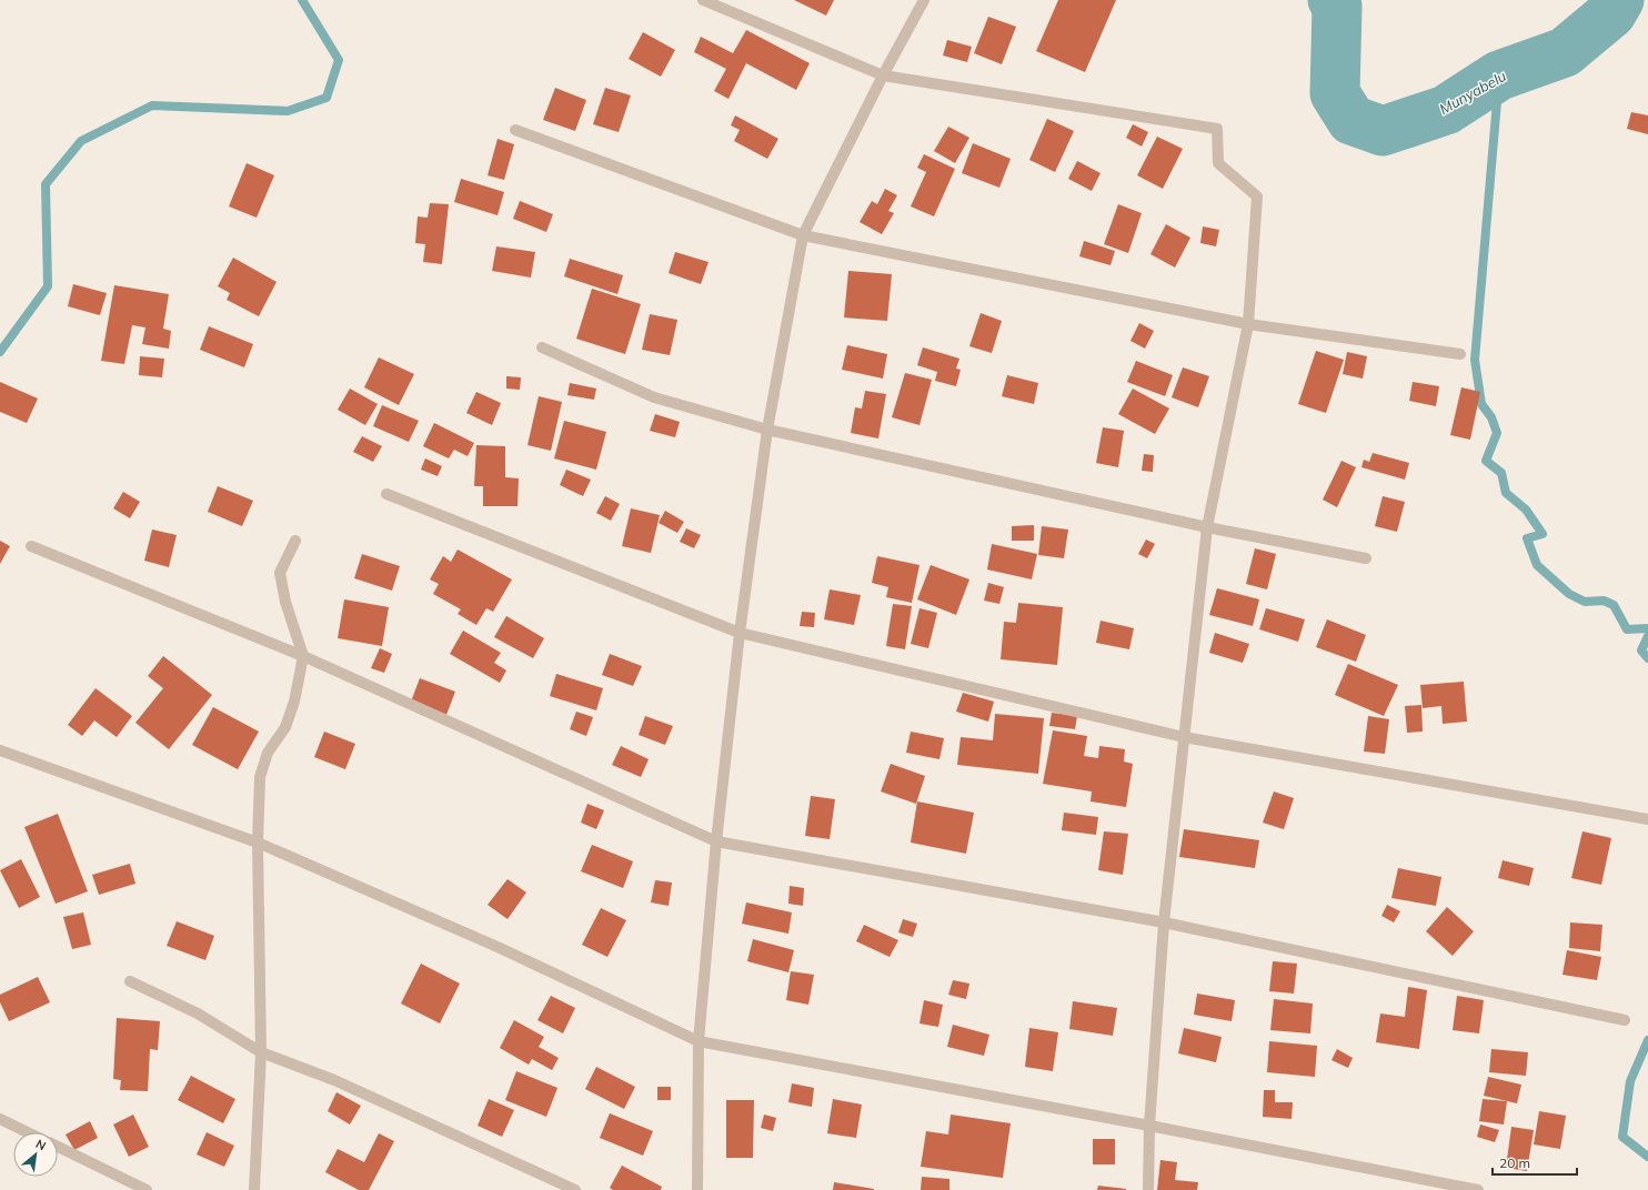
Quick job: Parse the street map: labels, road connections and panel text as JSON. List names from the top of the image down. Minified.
{"water":["Munyabelu"],"scale_bar":"20 m","north":"top right"}
